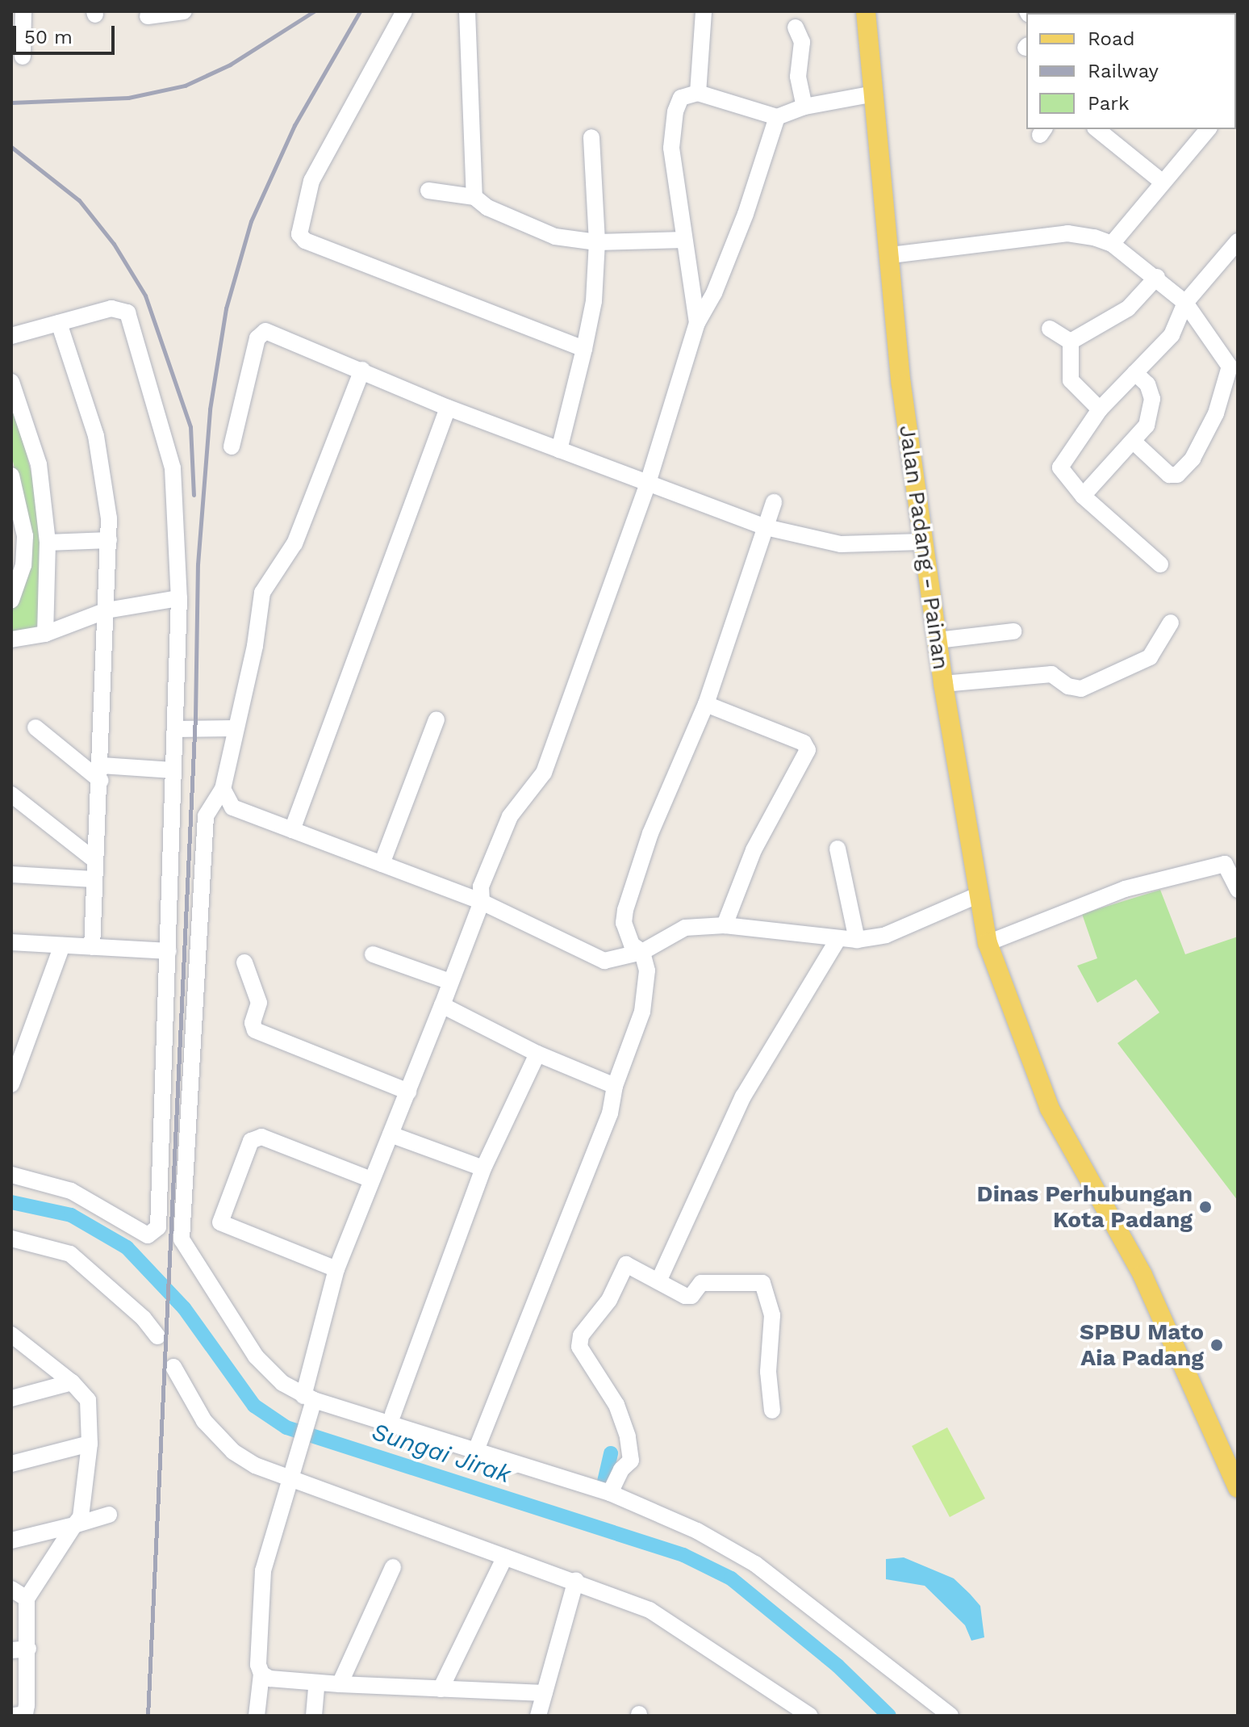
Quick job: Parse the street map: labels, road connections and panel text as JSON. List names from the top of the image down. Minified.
{"streets":{"main road":["Jalan Padang - Painan"]},"water":["Sungai Jirak"],"places":["Dinas Perhubungan Kota Padang","SPBU Mato Aia Padang"],"legend":["Road","Railway","Park"],"scale_bar":"50 m"}
